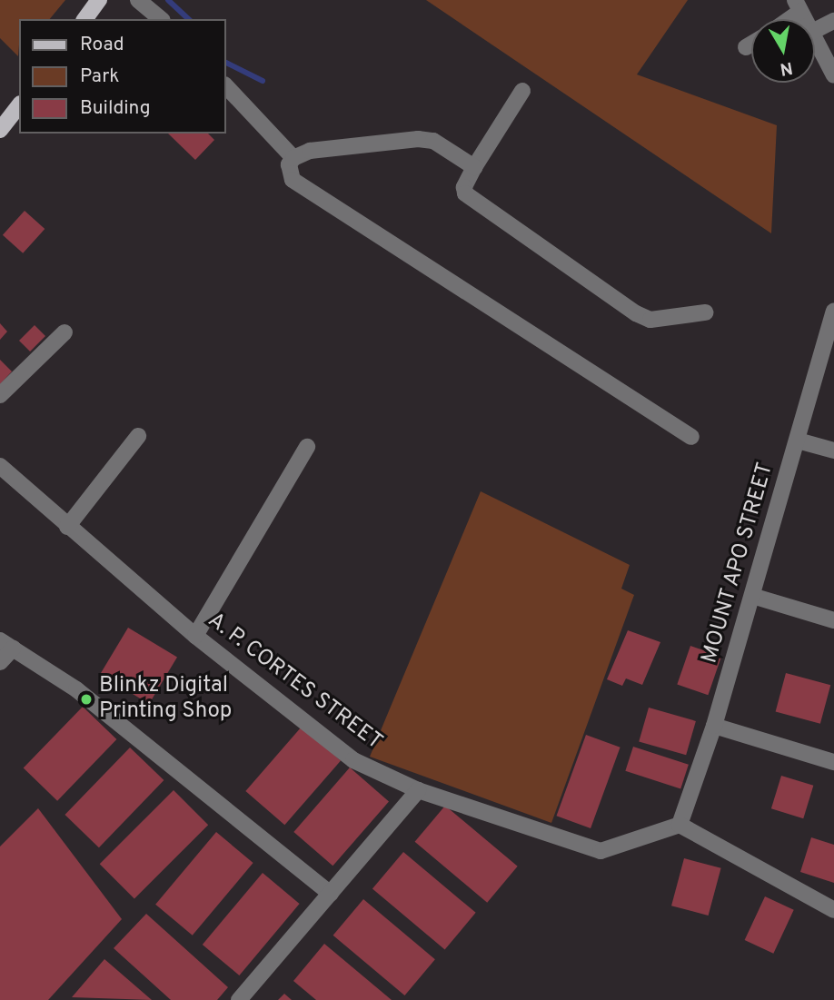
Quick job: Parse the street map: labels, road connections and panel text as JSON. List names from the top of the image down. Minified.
{"streets":{"street":["MOUNT APO STREET","A. P. CORTES STREET"]},"crossings":[["MOUNT APO STREET","A. P. CORTES STREET"]],"places":["Blinkz Digital Printing Shop"],"legend":["Road","Park","Building"],"north":"bottom"}
